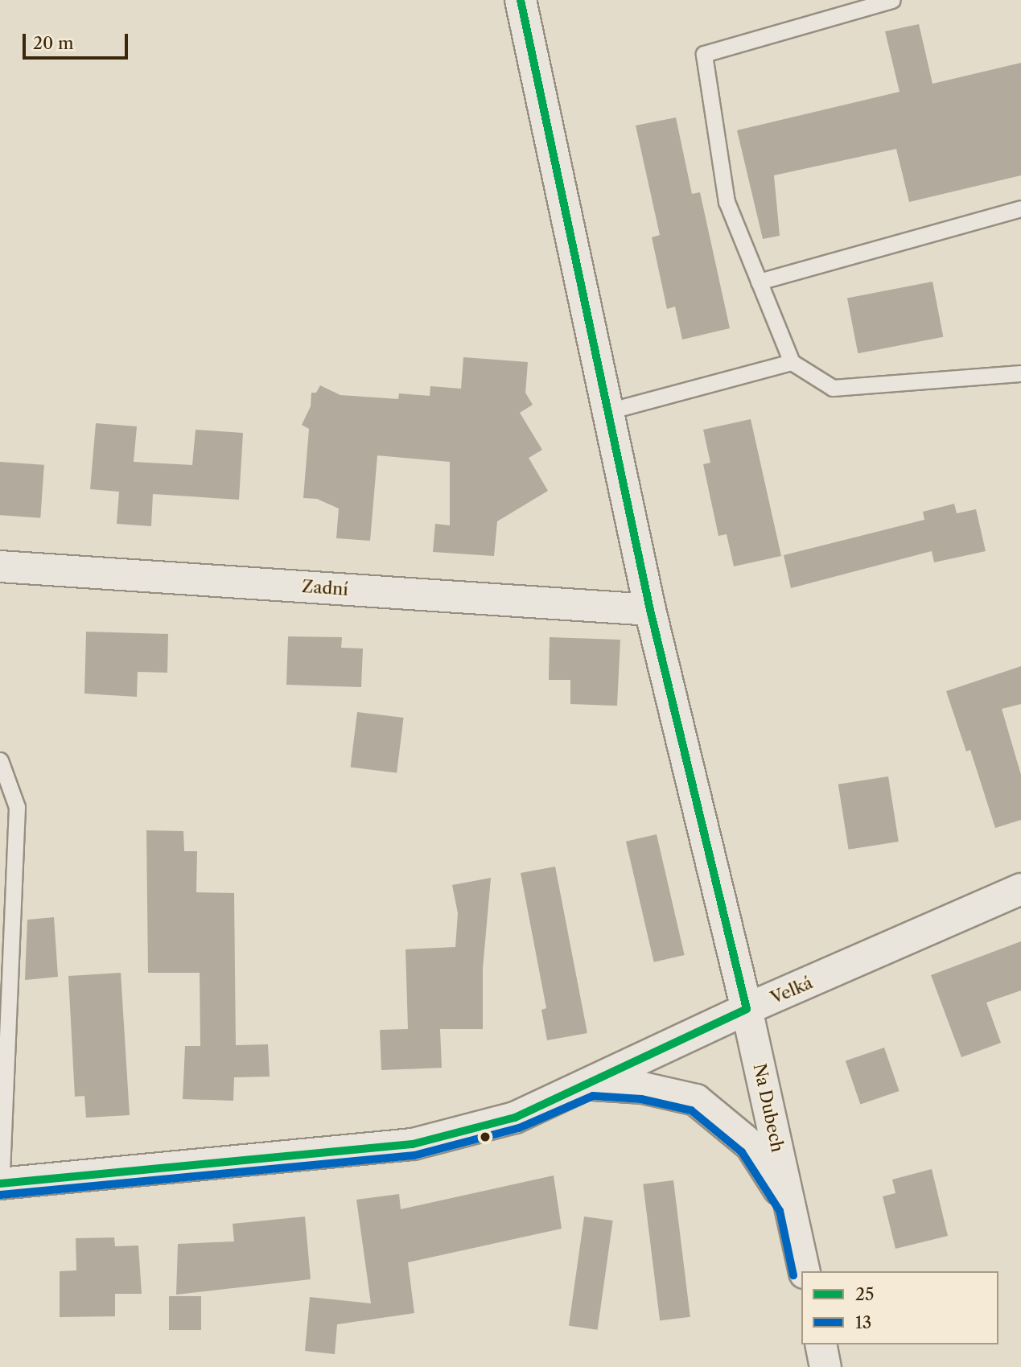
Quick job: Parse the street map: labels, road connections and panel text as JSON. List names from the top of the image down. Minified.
{"streets":{"street":["Zadní","Velká","Na Dubech"]},"crossings":[["Zadní","Na Dubech"],["Velká","Na Dubech"]],"lines":["transit line 25","transit line 13"],"legend":["25","13"],"scale_bar":"20 m"}
